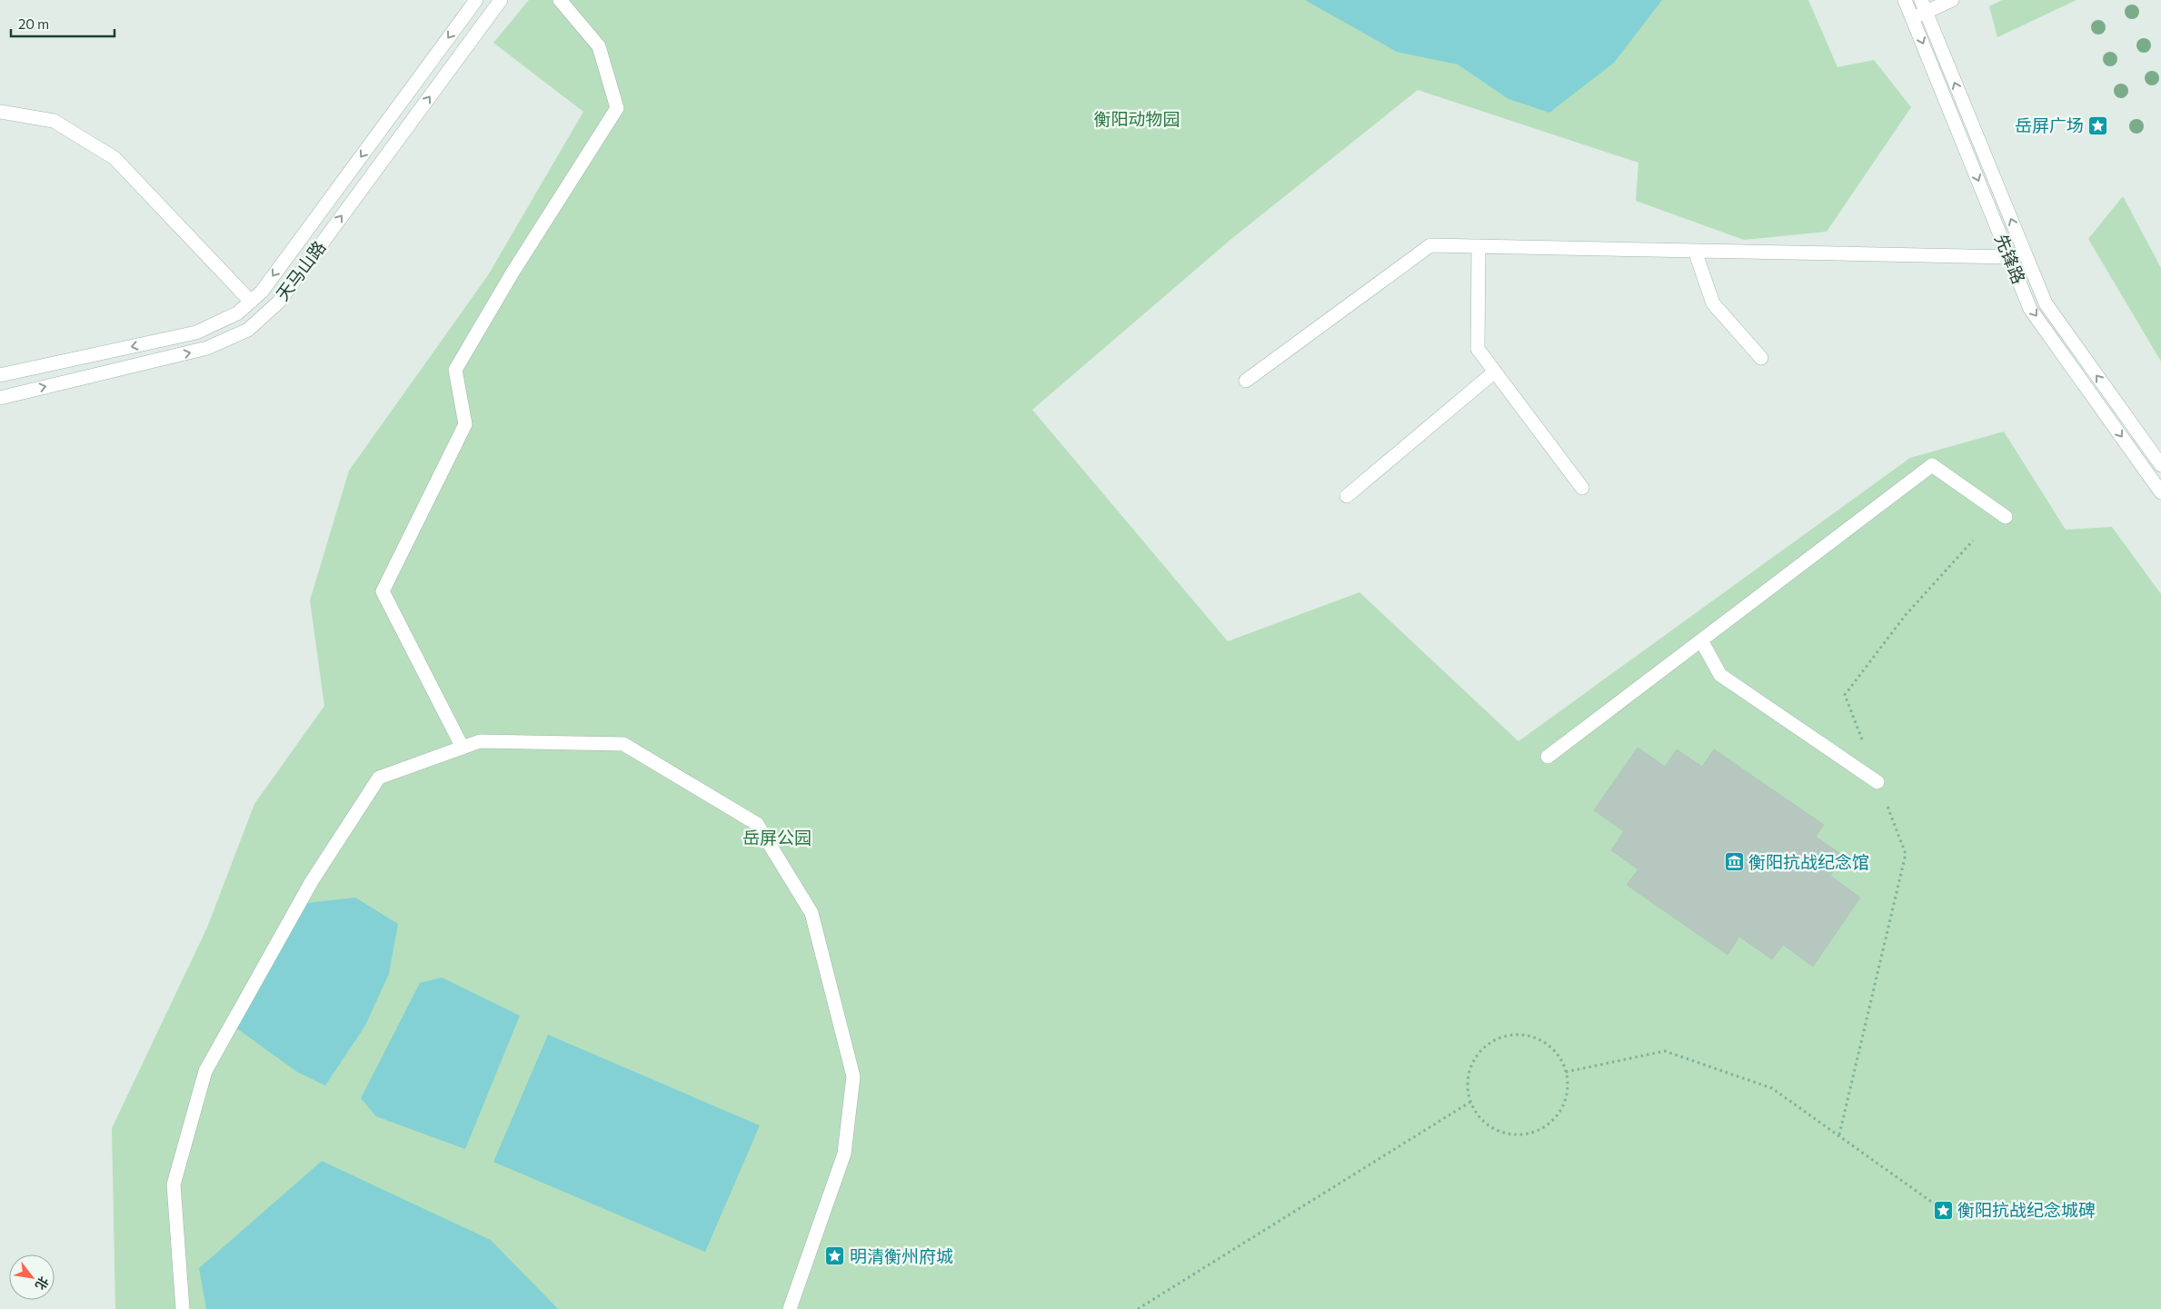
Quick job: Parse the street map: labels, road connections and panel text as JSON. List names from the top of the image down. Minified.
{"streets":{"street":["先锋路","天马山路"]},"parks":["衡阳动物园","岳屏公园"],"places":{"place":["岳屏广场","衡阳抗战纪念城碑","明清衡州府城"],"museum":["衡阳抗战纪念馆"]},"scale_bar":"20 m","north":"bottom right"}
